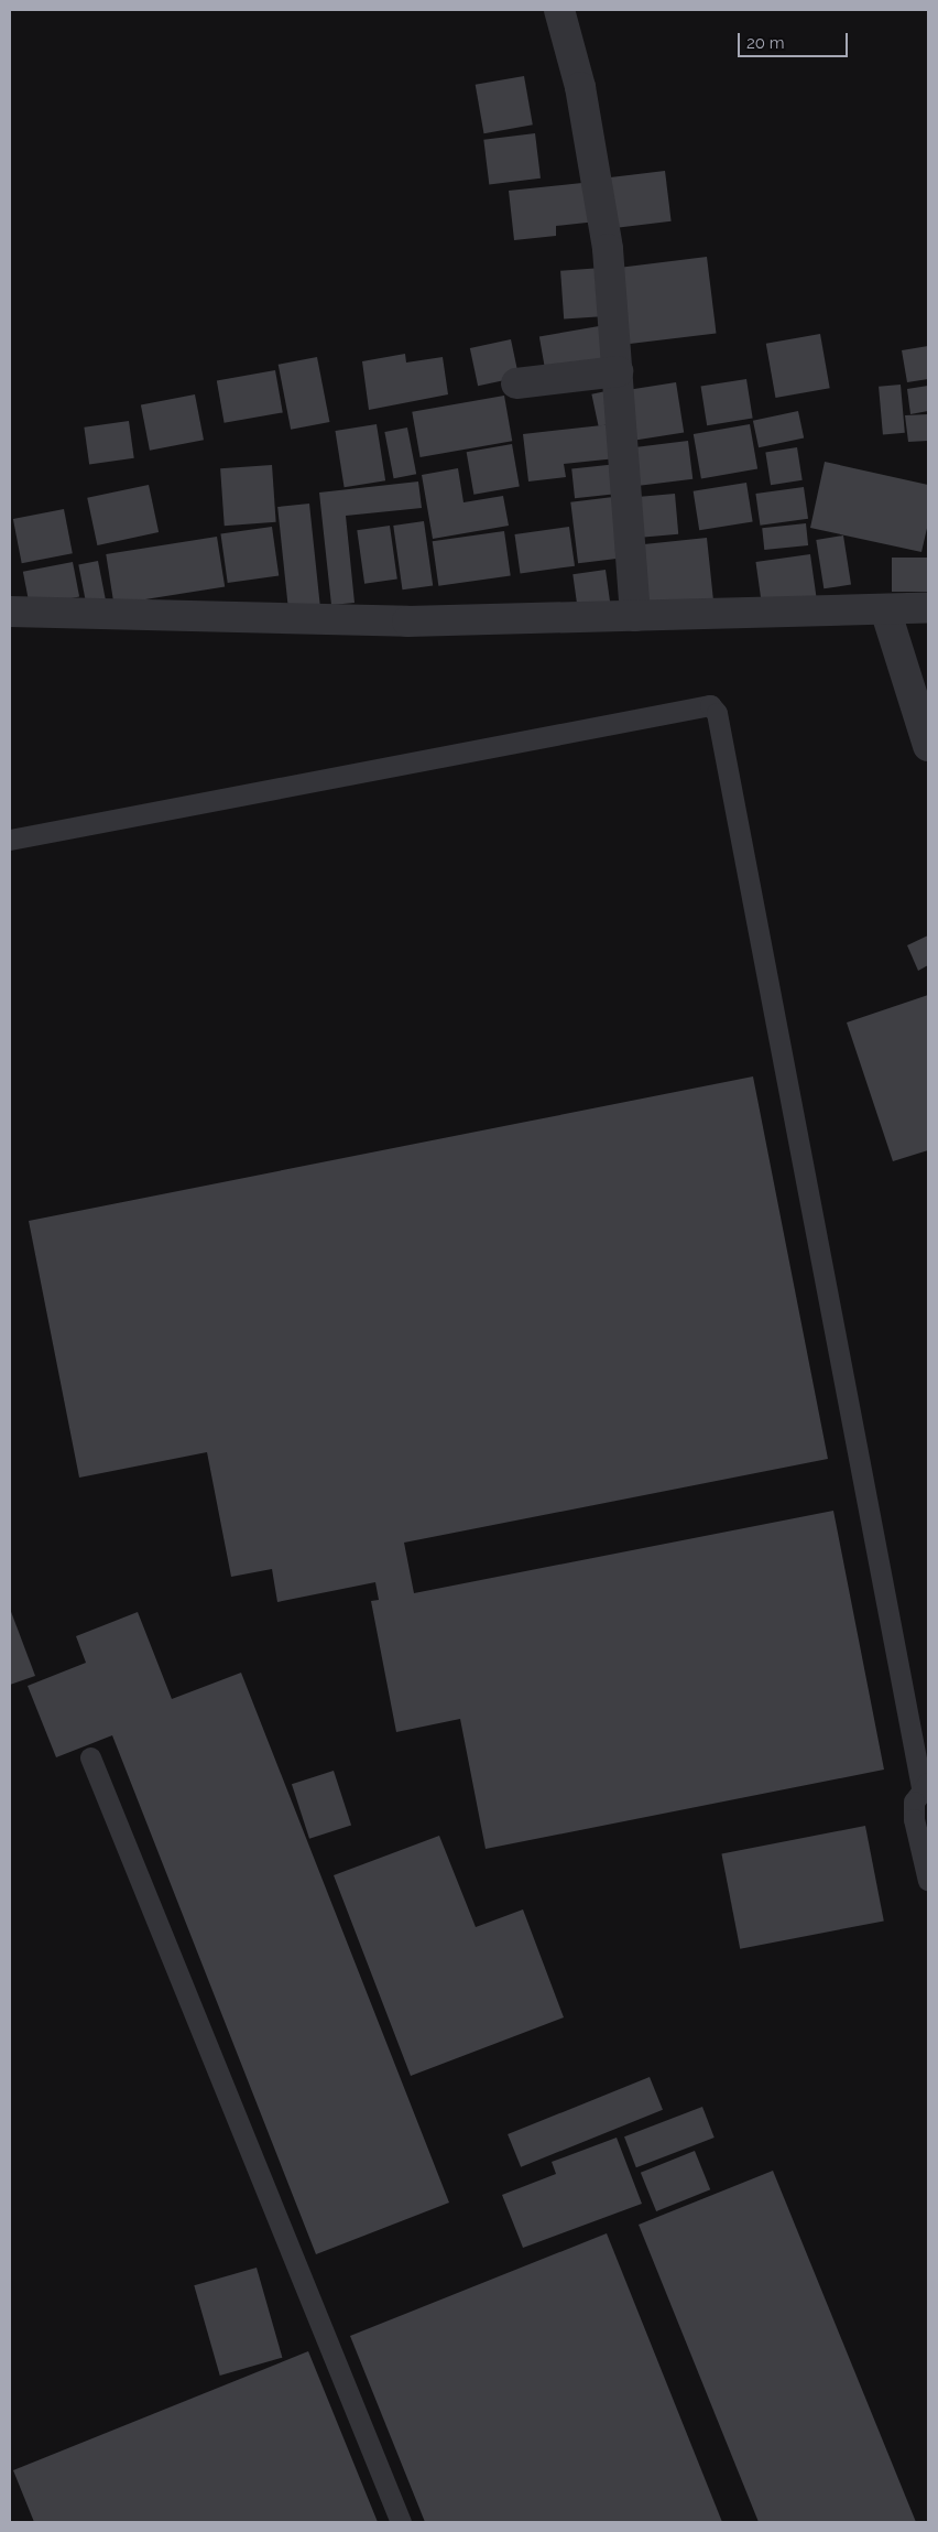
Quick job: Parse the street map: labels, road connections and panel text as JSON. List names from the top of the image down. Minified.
{"scale_bar":"20 m"}
